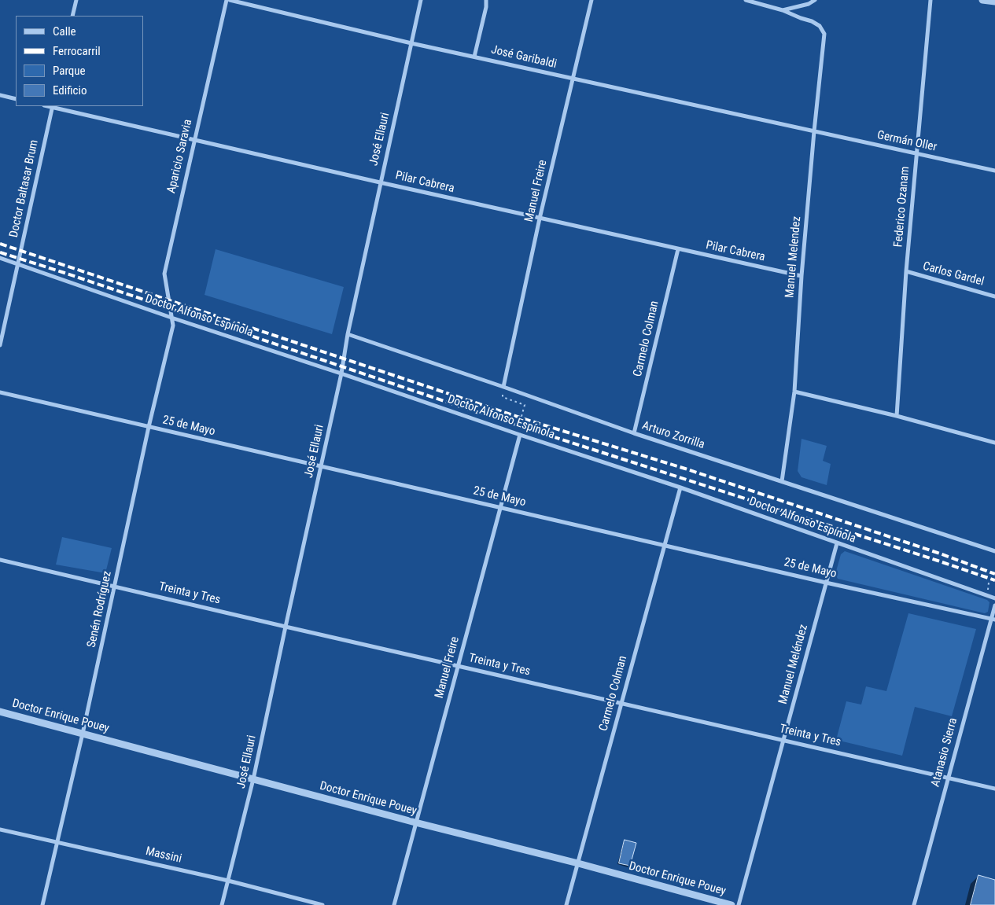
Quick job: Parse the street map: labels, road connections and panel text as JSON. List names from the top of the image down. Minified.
{"streets":{"street":["José Garibaldi","José Ellauri","Germán Oller","Aparicio Saravia","Pilar Cabrera","Doctor Baltasar Brum","Manuel Freire","Federico Ozanam","Manuel Melendez","Carlos Gardel","Doctor Alfonso Espínola","Carmelo Colman","25 de Mayo","Arturo Zorrilla","Treinta y Tres","Senén Rodríguez","Manuel Meléndez","Doctor Enrique Pouey","Atanasio Sierra","Massini"]},"crossings":[["José Garibaldi","José Ellauri"],["José Garibaldi","Germán Oller"],["José Garibaldi","Aparicio Saravia"],["José Garibaldi","Manuel Freire"],["José Garibaldi","Manuel Melendez"],["José Ellauri","Pilar Cabrera"],["José Ellauri","Doctor Alfonso Espínola"],["José Ellauri","25 de Mayo"],["José Ellauri","Arturo Zorrilla"],["José Ellauri","Treinta y Tres"],["José Ellauri","Doctor Enrique Pouey"],["José Ellauri","Massini"],["Germán Oller","Federico Ozanam"],["Germán Oller","Manuel Melendez"],["Aparicio Saravia","Pilar Cabrera"],["Aparicio Saravia","Doctor Alfonso Espínola"],["Aparicio Saravia","Senén Rodríguez"],["Pilar Cabrera","Doctor Baltasar Brum"],["Pilar Cabrera","Manuel Freire"],["Pilar Cabrera","Manuel Melendez"],["Pilar Cabrera","Carmelo Colman"],["Doctor Baltasar Brum","Doctor Alfonso Espínola"],["Manuel Freire","Doctor Alfonso Espínola"],["Manuel Freire","25 de Mayo"],["Manuel Freire","Arturo Zorrilla"],["Manuel Freire","Treinta y Tres"],["Manuel Freire","Doctor Enrique Pouey"],["Federico Ozanam","Carlos Gardel"],["Manuel Melendez","Arturo Zorrilla"],["Doctor Alfonso Espínola","Carmelo Colman"],["Doctor Alfonso Espínola","Senén Rodríguez"],["Doctor Alfonso Espínola","Manuel Meléndez"],["Carmelo Colman","25 de Mayo"],["Carmelo Colman","Arturo Zorrilla"],["Carmelo Colman","Treinta y Tres"],["Carmelo Colman","Doctor Enrique Pouey"],["25 de Mayo","Senén Rodríguez"],["25 de Mayo","Manuel Meléndez"],["25 de Mayo","Atanasio Sierra"],["Treinta y Tres","Senén Rodríguez"],["Treinta y Tres","Manuel Meléndez"],["Treinta y Tres","Atanasio Sierra"],["Senén Rodríguez","Doctor Enrique Pouey"],["Senén Rodríguez","Massini"]],"legend":["Calle","Ferrocarril","Parque","Edificio"]}
